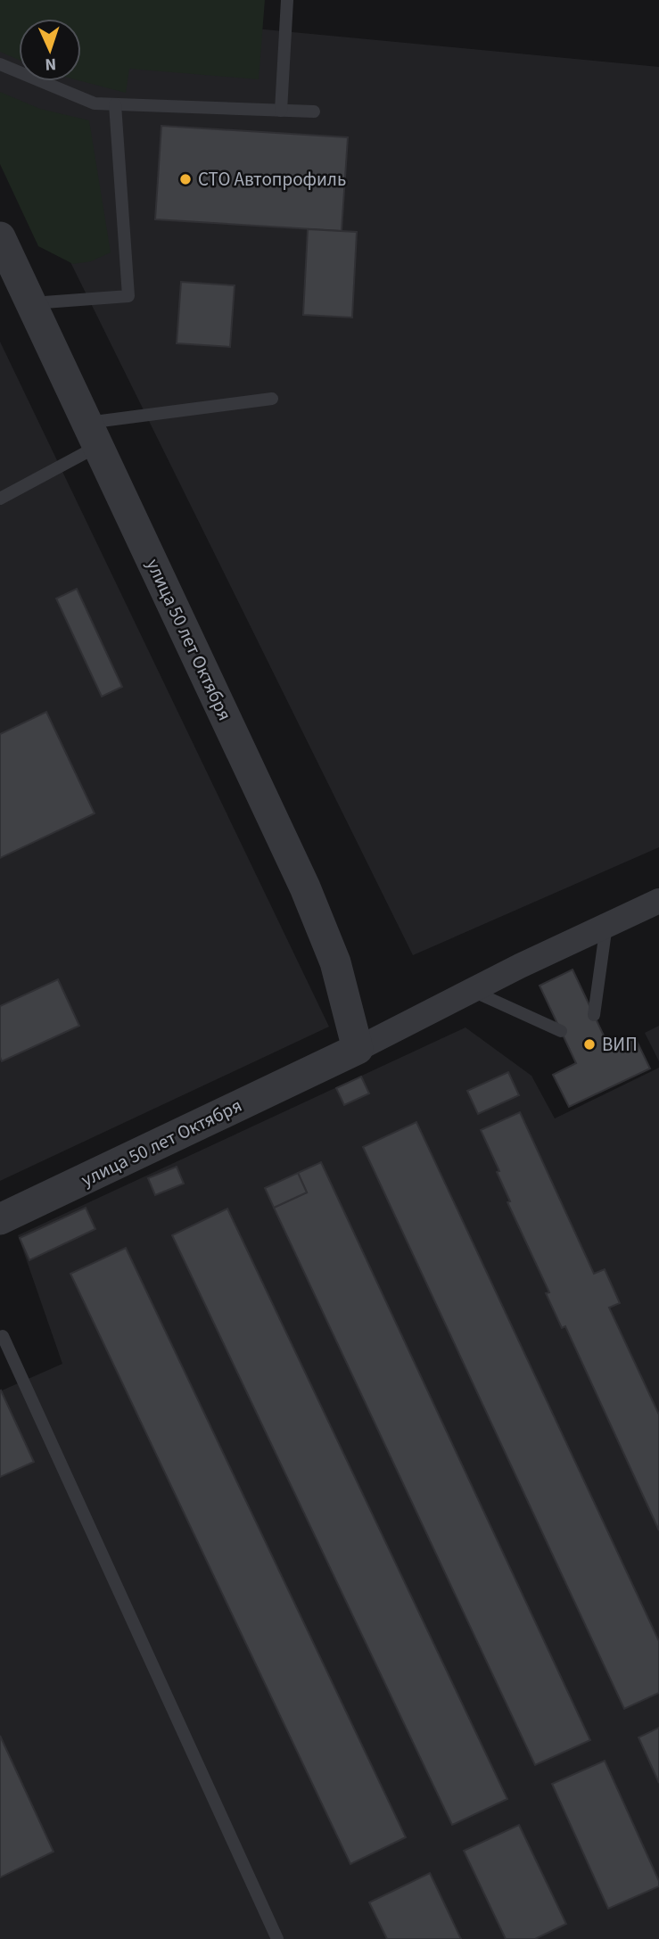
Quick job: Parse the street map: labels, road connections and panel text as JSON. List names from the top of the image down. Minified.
{"streets":{"street":["улица 50 лет Октября"]},"places":["СТО Автопрофиль","ВИП"],"north":"bottom"}
